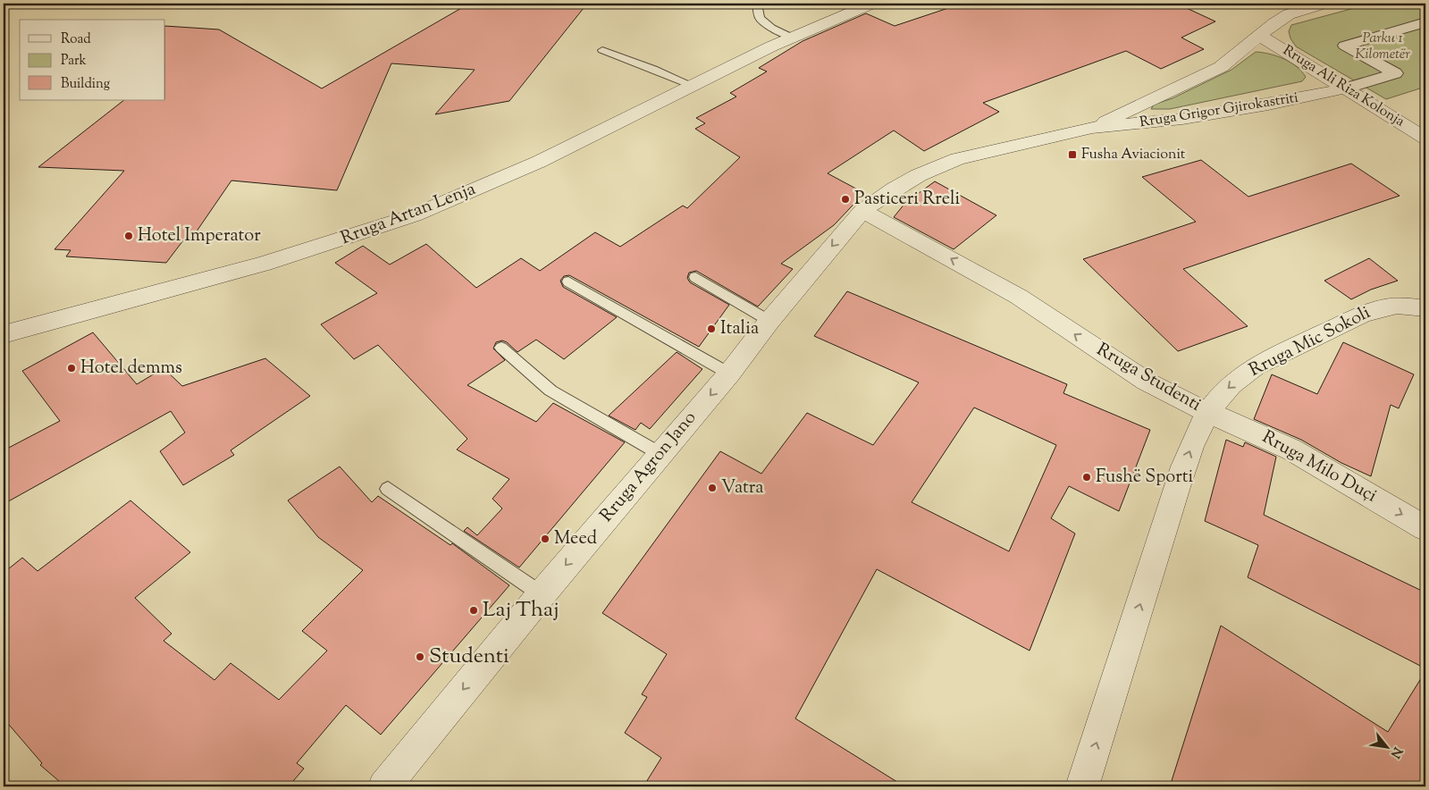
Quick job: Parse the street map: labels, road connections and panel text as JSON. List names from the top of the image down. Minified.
{"streets":{"street":["Rruga Ali Riza Kolonja","Rruga Grigor Gjirokastriti","Rruga Artan Lenja","Rruga Mic Sokoli","Rruga Studenti","Rruga Agron Jano","Rruga Milo Duçi"]},"crossings":[["Rruga Ali Riza Kolonja","Rruga Grigor Gjirokastriti"],["Rruga Grigor Gjirokastriti","Rruga Studenti"],["Rruga Grigor Gjirokastriti","Rruga Agron Jano"],["Rruga Mic Sokoli","Rruga Studenti"],["Rruga Mic Sokoli","Rruga Milo Duçi"],["Rruga Studenti","Rruga Agron Jano"],["Rruga Studenti","Rruga Milo Duçi"]],"one_way":["Rruga Mic Sokoli","Rruga Agron Jano","Rruga Milo Duçi"],"parks":["Parku 1 Kilometër"],"places":{"transit":["Fusha Aviacionit"],"other":["Pasticeri Rreli","Hotel Imperator","Italia","Hotel demms","Fushë Sporti","Vatra","Meed","Laj Thaj","Studenti"]},"legend":["Road","Park","Building"],"north":"bottom right"}
